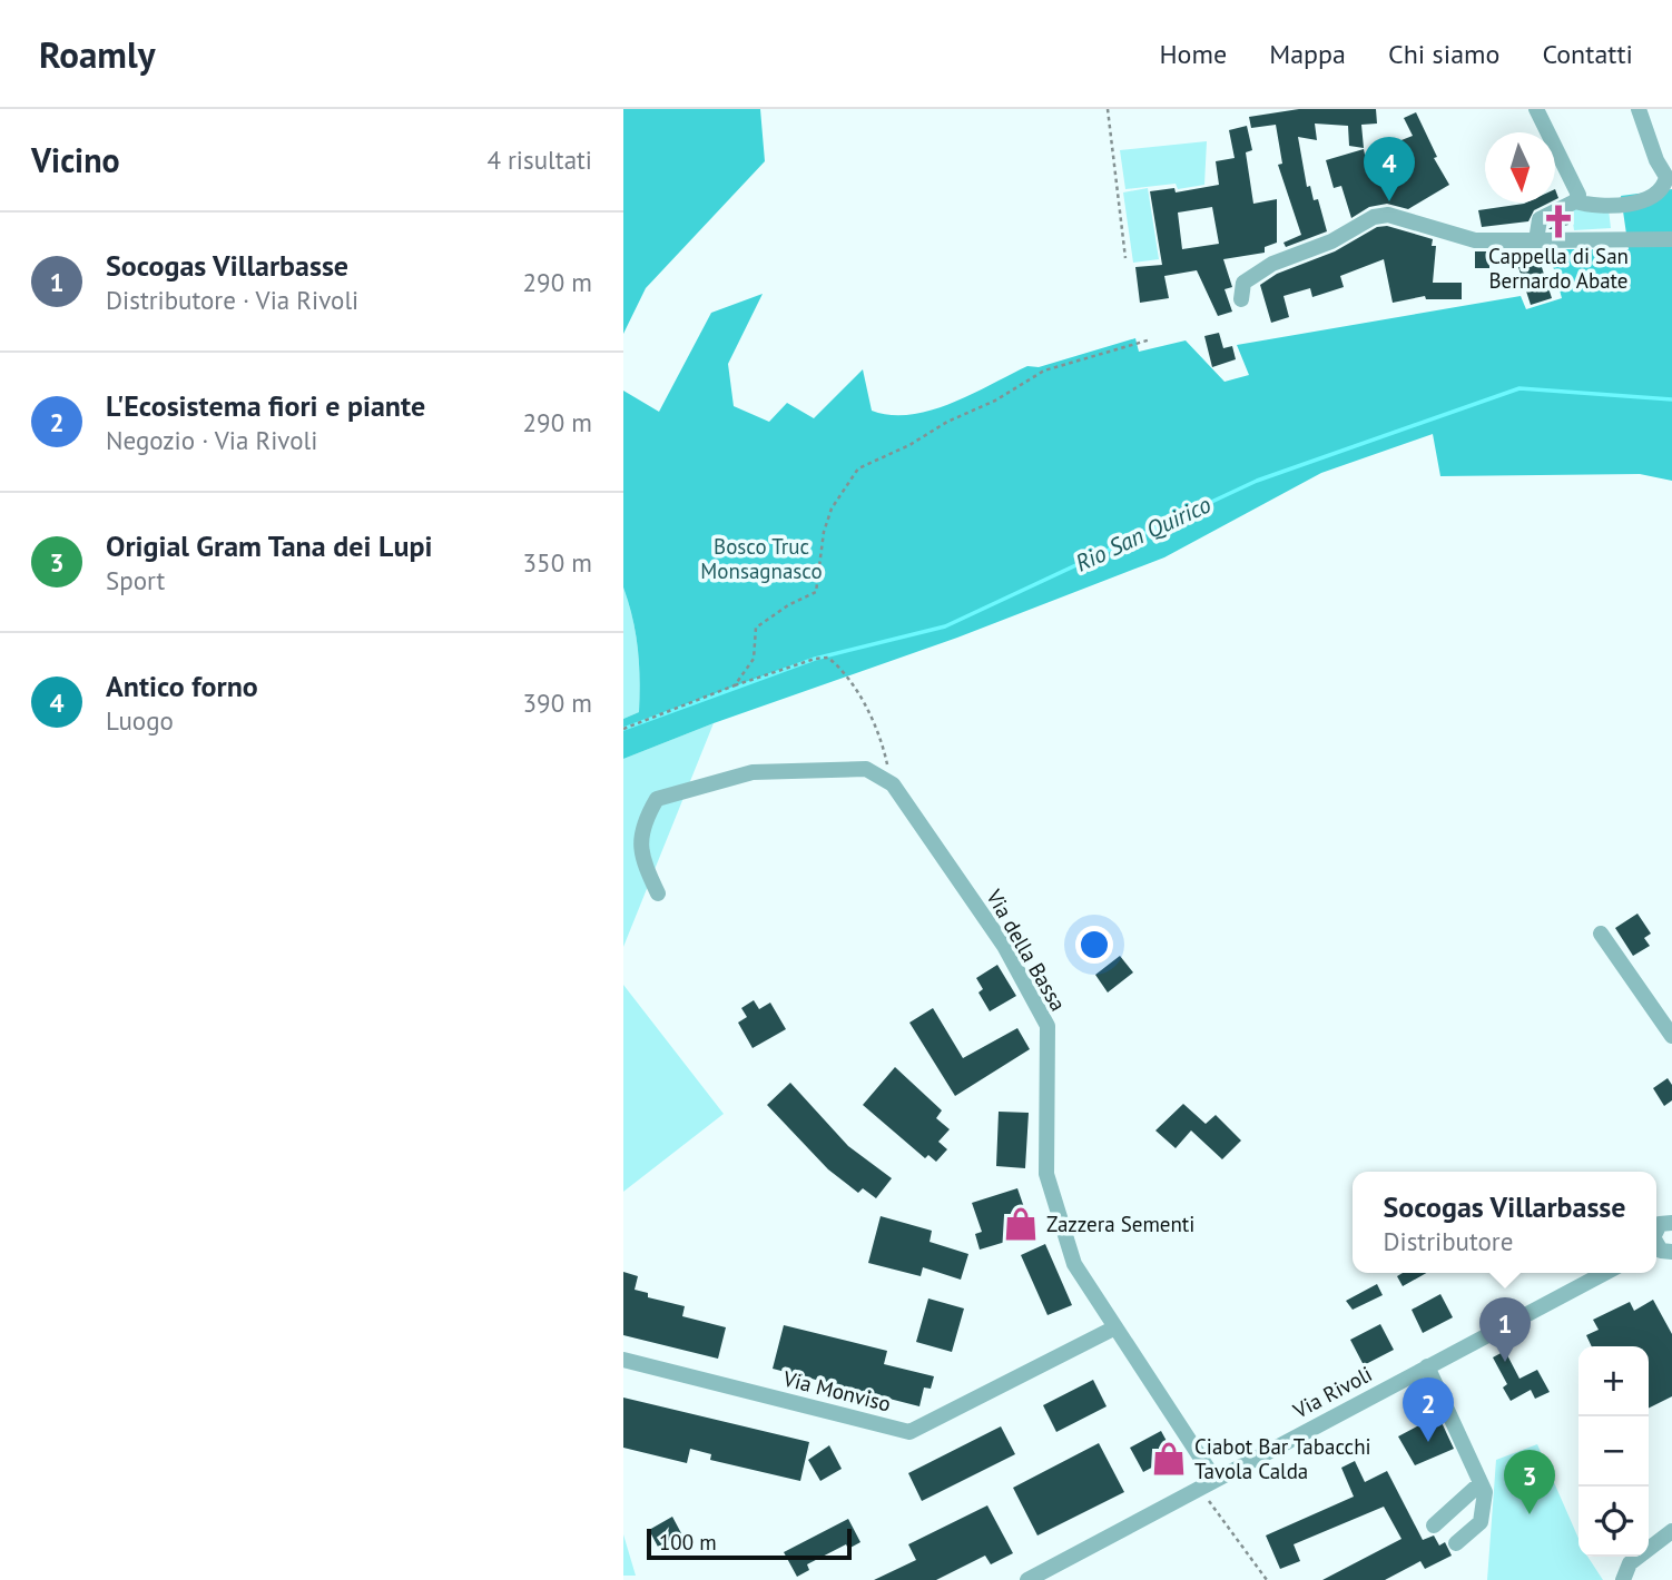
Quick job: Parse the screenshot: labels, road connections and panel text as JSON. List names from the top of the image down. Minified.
{"streets":{"street":["Via della Bassa","Via Monviso","Via Rivoli"]},"crossings":[["Via della Bassa","Via Monviso"],["Via della Bassa","Via Rivoli"]],"water":["Rio San Quirico"],"parks":["Bosco Truc Monsagnasco"],"places":{"church":["Cappella di San Bernardo Abate"],"shop":["Zazzera Sementi","Ciabot Bar Tabacchi Tavola Calda"]},"scale_bar":"100 m","north":"bottom","page":{"header":"Roamly","nav":["Home","Mappa","Chi siamo","Contatti"],"heading":["Vicino","4 risultati"],"pins":["4","1","2","3"],"list":[{"mark":"1","name":"Socogas Villarbasse","note":"Distributore · Via Rivoli","value":"290 m"},{"mark":"2","name":"L'Ecosistema fiori e piante","note":"Negozio · Via Rivoli","value":"290 m"},{"mark":"3","name":"Origial Gram Tana dei Lupi","note":"Sport","value":"350 m"},{"mark":"4","name":"Antico forno","note":"Luogo","value":"390 m"}],"popup":["Socogas Villarbasse","Distributore"],"map_buttons":["+","−"],"scale":"100 m"}}
